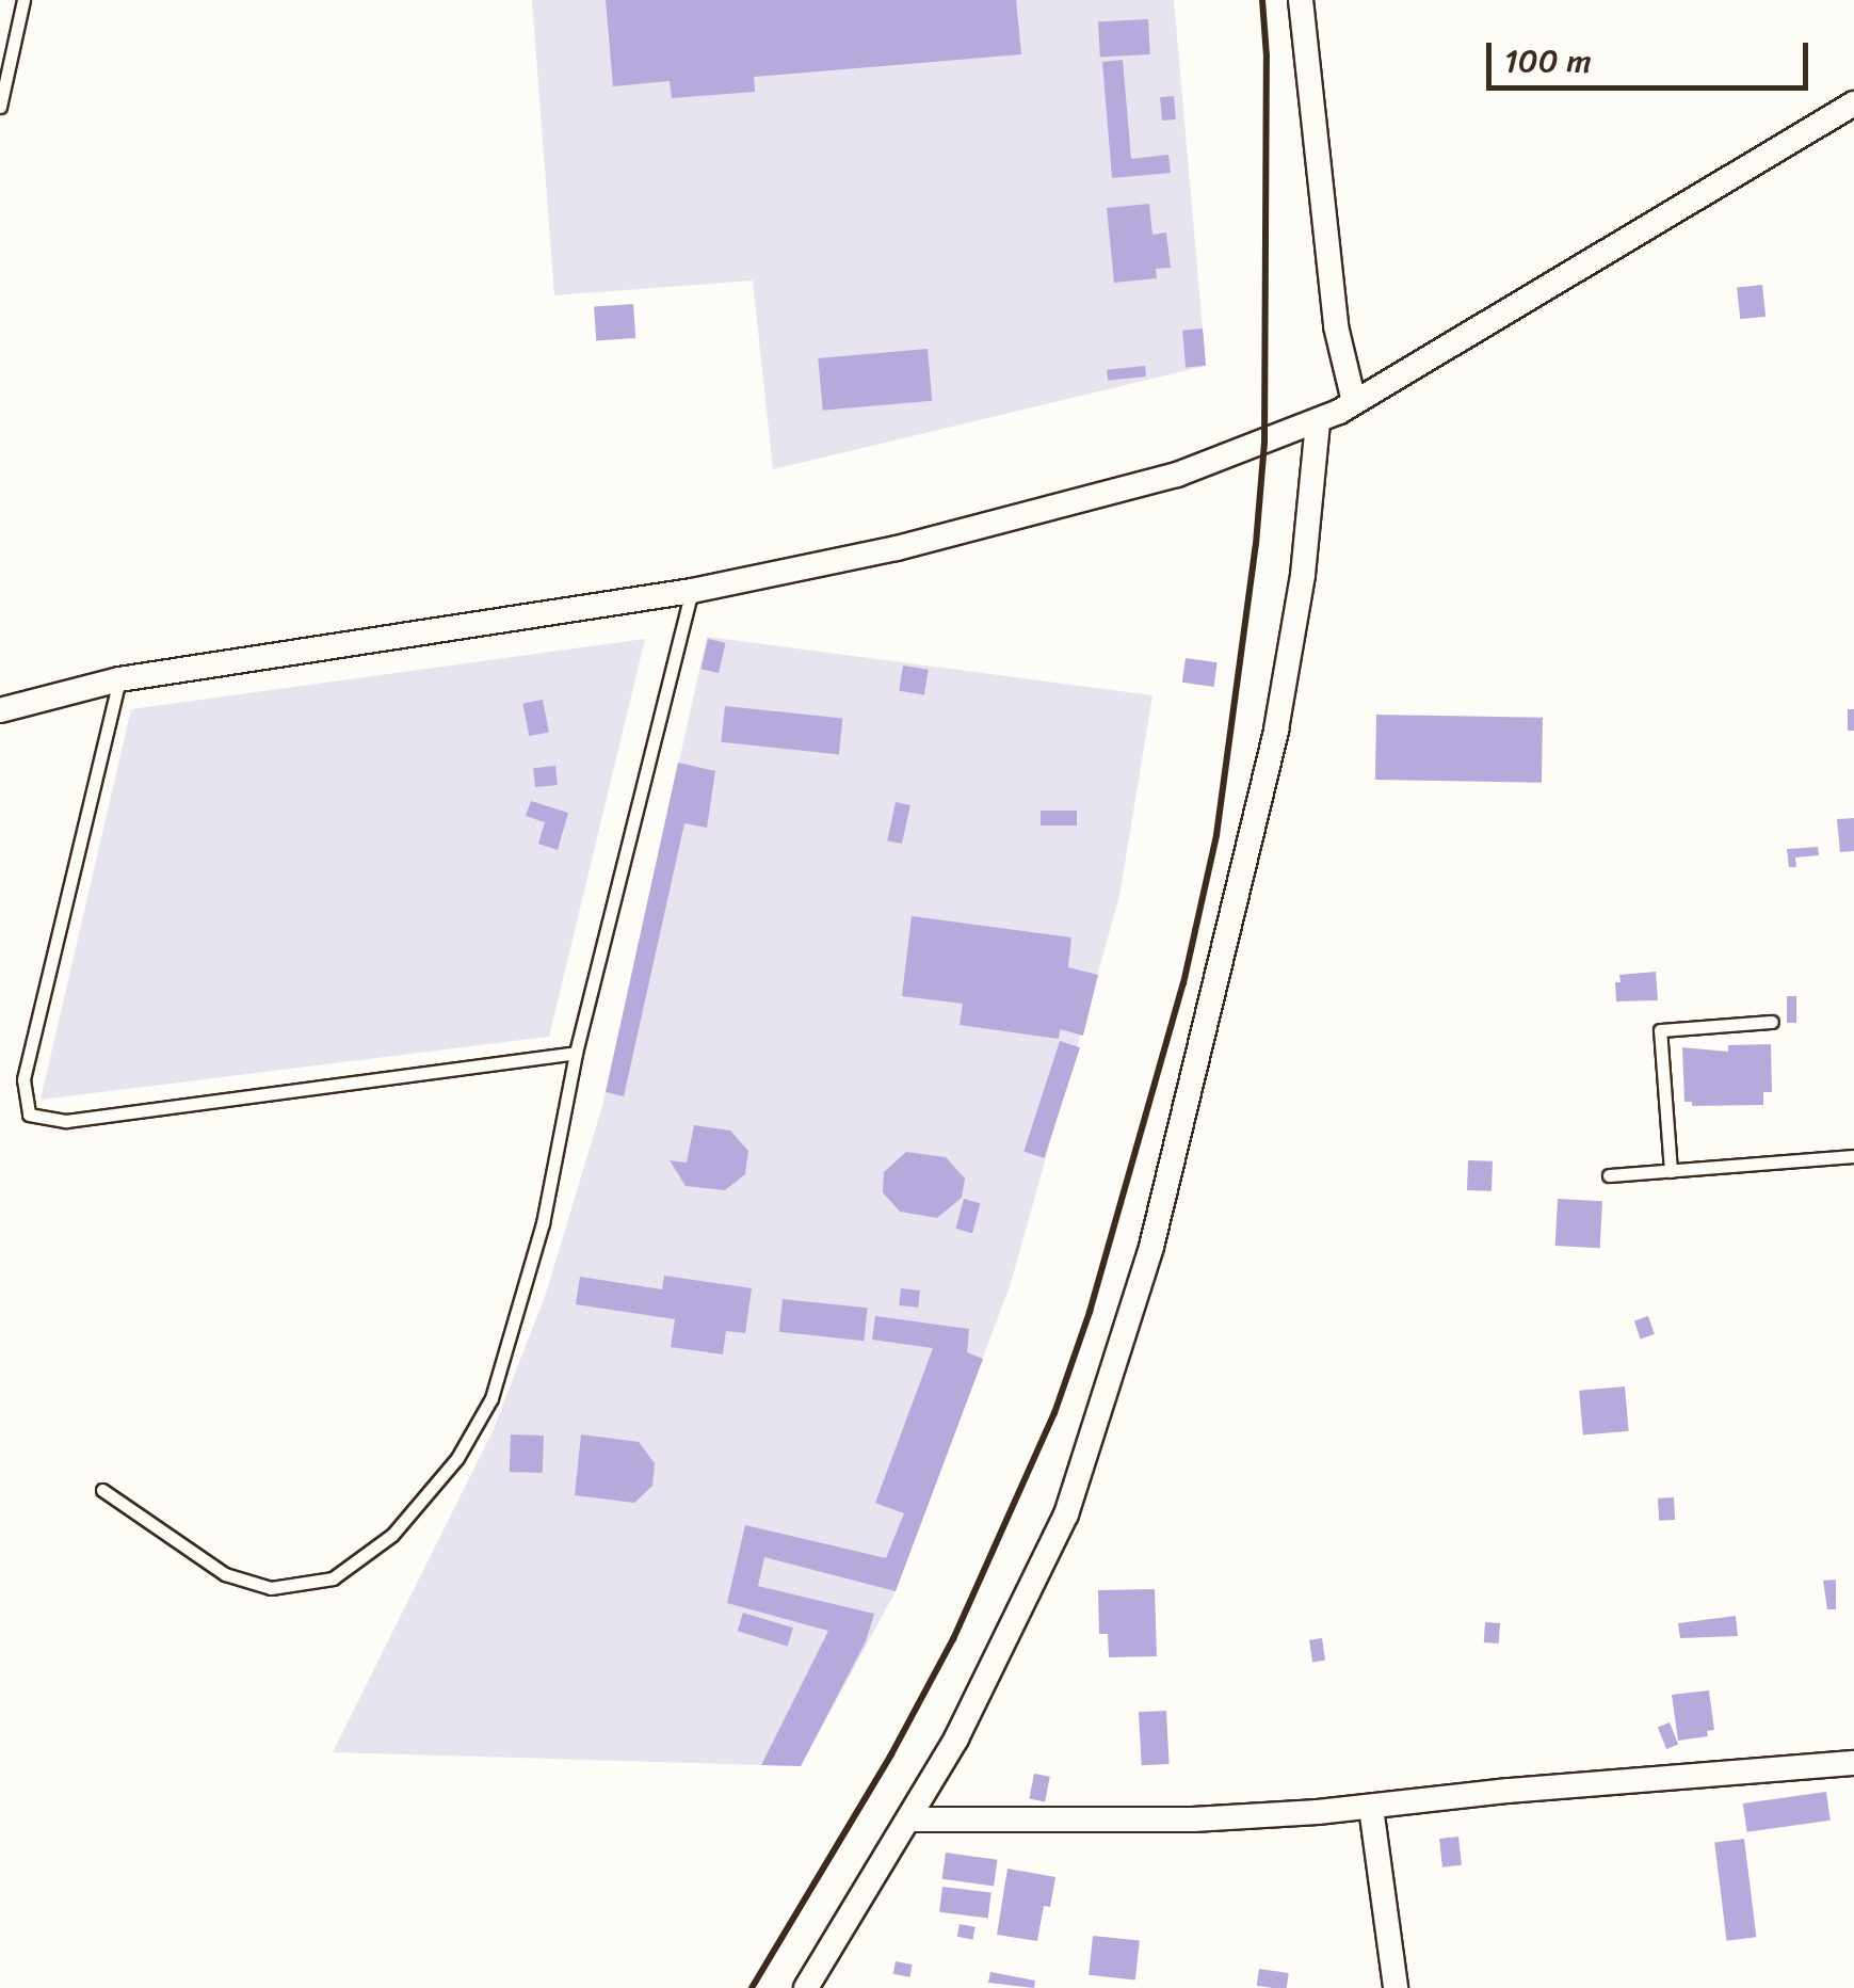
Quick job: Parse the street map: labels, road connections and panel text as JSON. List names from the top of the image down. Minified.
{"scale_bar":"100 m"}
